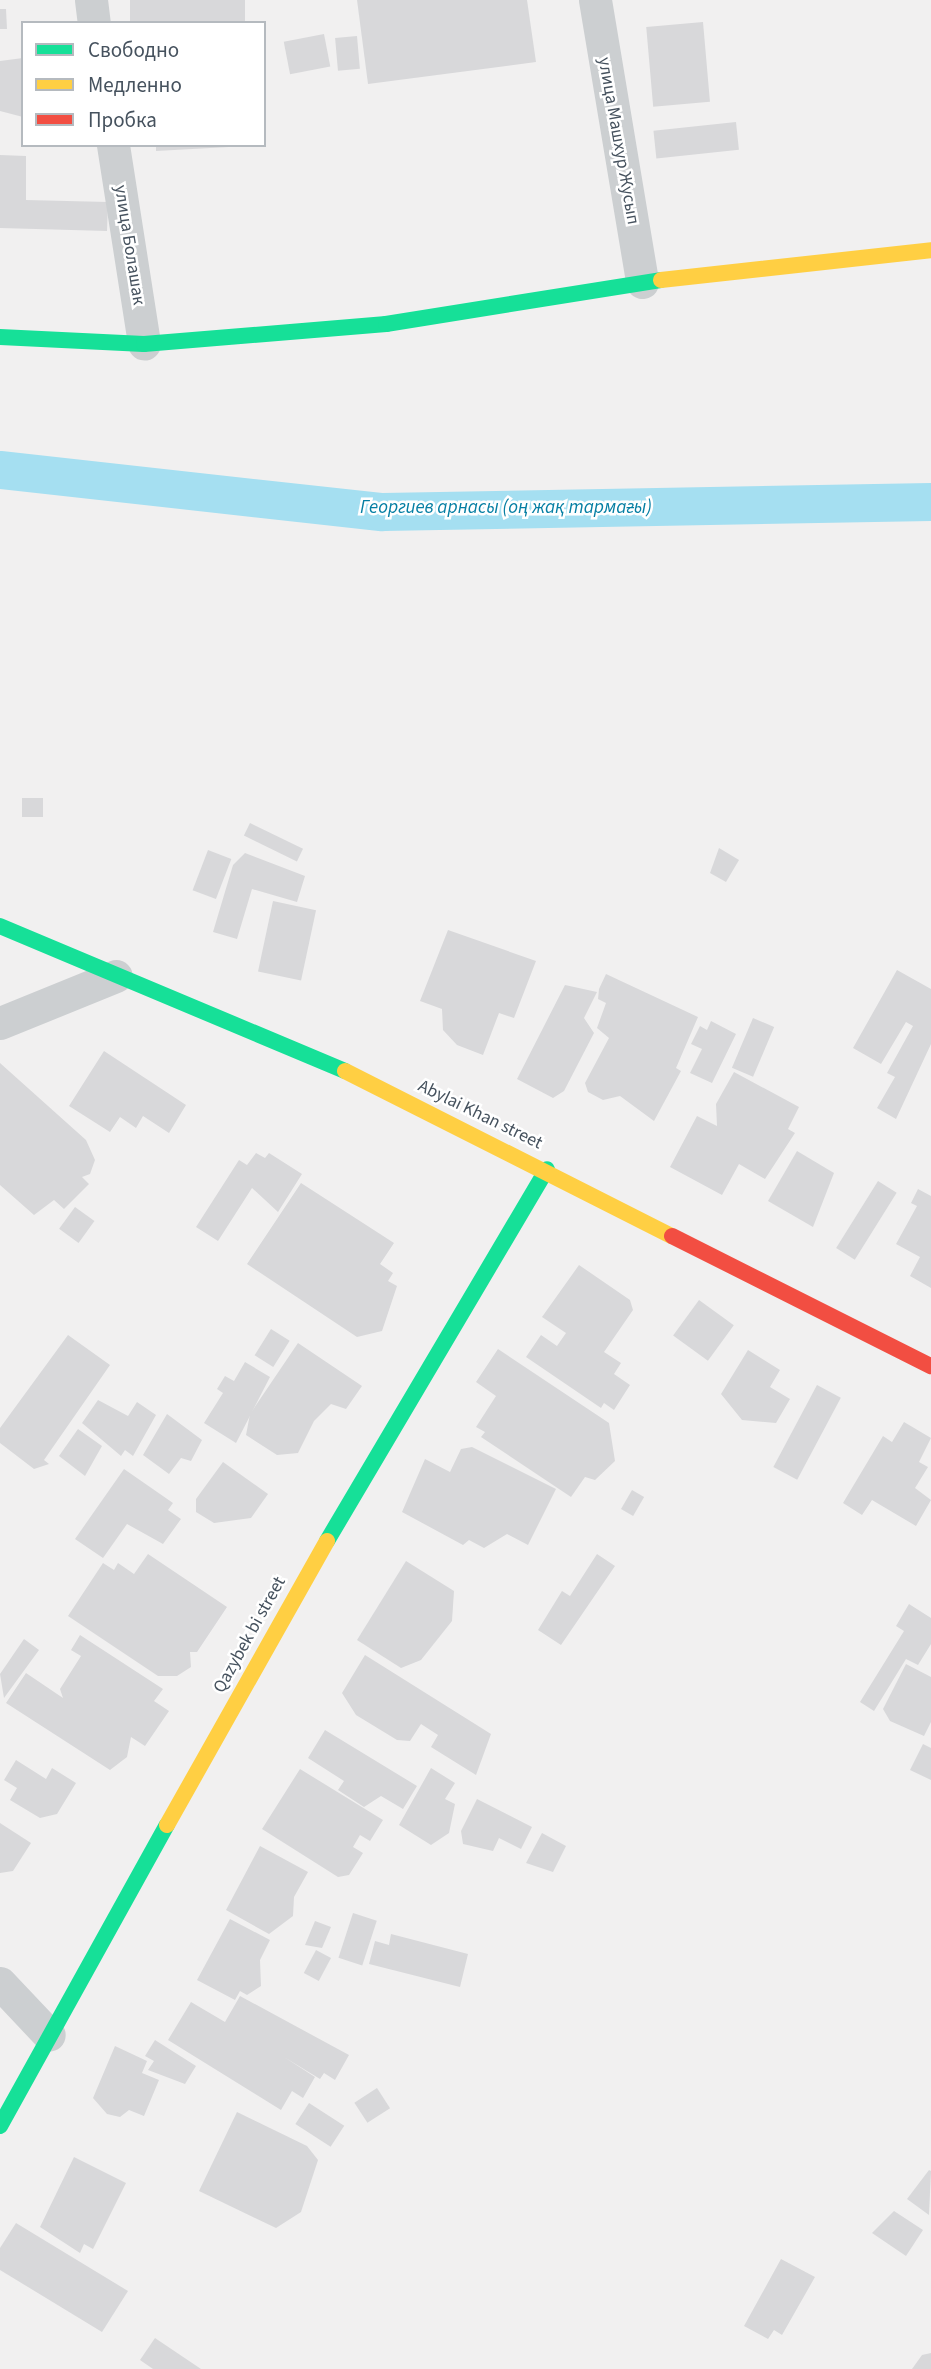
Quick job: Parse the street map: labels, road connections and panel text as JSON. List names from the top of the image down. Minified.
{"streets":{"street":["улица Машхур Жусып","улица Болашак","Abylai Khan street","Qazybek bi street"]},"crossings":[["Abylai Khan street","Qazybek bi street"]],"water":["Георгиев арнасы (оң жақ тармағы)"],"legend":["Свободно","Медленно","Пробка"]}
